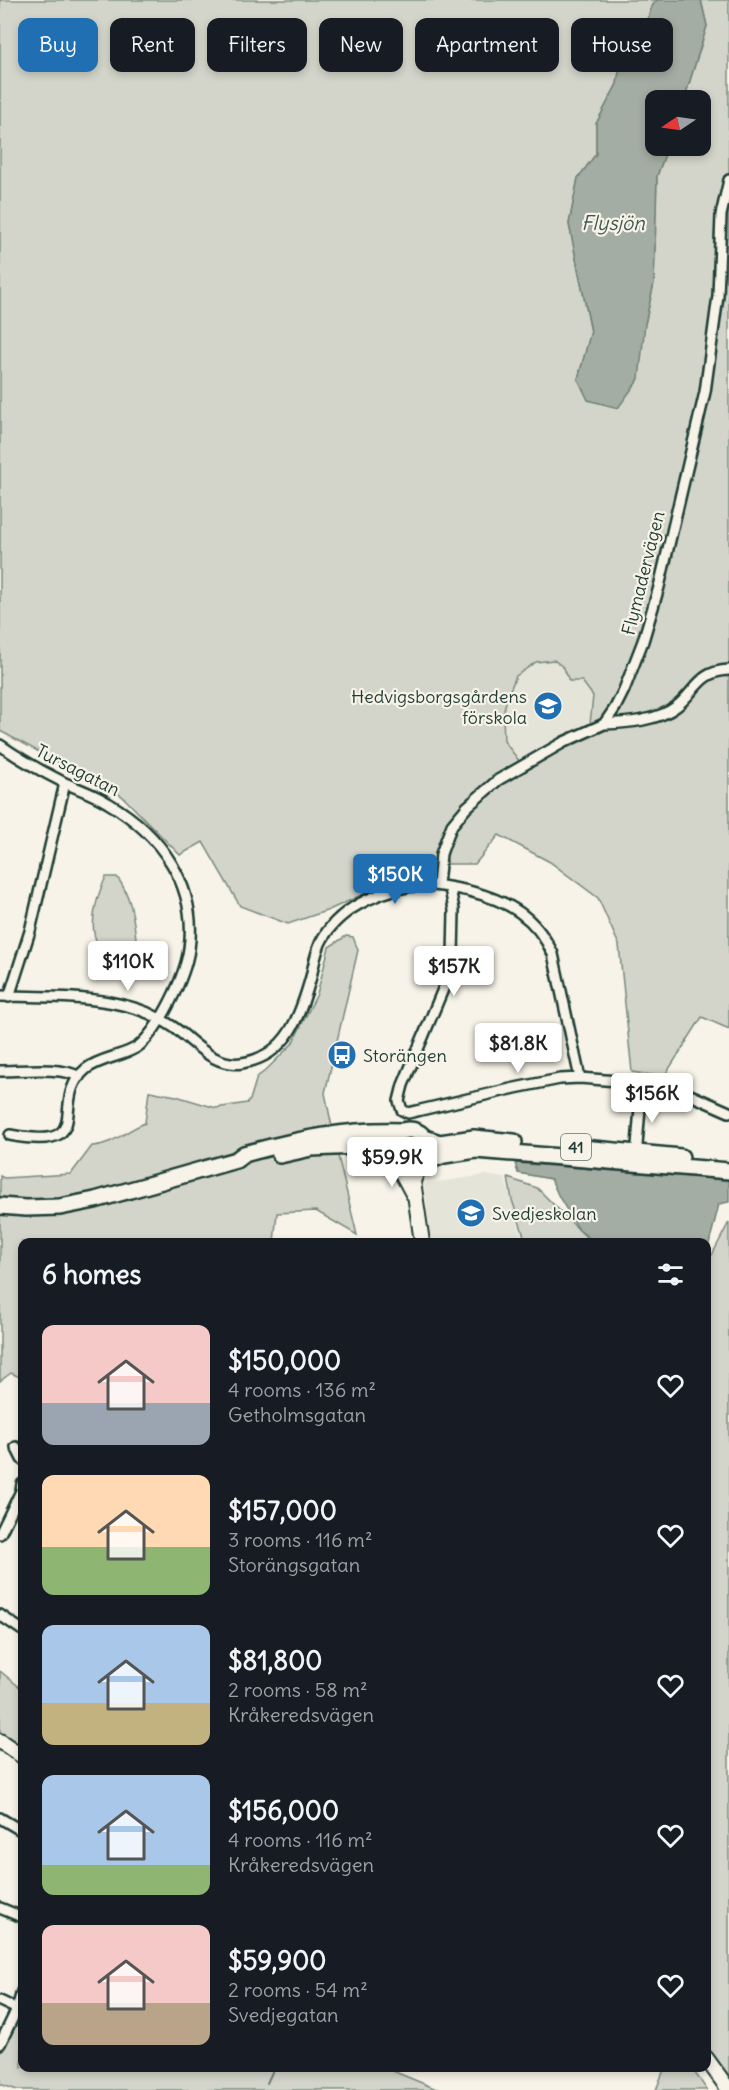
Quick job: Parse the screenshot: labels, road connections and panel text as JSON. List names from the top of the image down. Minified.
{"streets":{"main road":["41"],"street":["Flymadervägen","Tursagatan"]},"water":["Flysjön"],"places":{"school or university":["Hedvigsborgsgårdens förskola","Svedjeskolan"],"bus stop":["Storängen"]},"north":"left","page":{"chip":["Buy","Rent","Filters","New","Apartment","House"],"price":["$150K","$110K","$157K","$81.8K","$156K","$59.9K"],"heading":"6 homes","list":[{"name":"$150,000","note":"4 rooms · 136 m² · Getholmsgatan"},{"name":"$157,000","note":"3 rooms · 116 m² · Storängsgatan"},{"name":"$81,800","note":"2 rooms · 58 m² · Kråkeredsvägen"},{"name":"$156,000","note":"4 rooms · 116 m² · Kråkeredsvägen"},{"name":"$59,900","note":"2 rooms · 54 m² · Svedjegatan"}]}}
